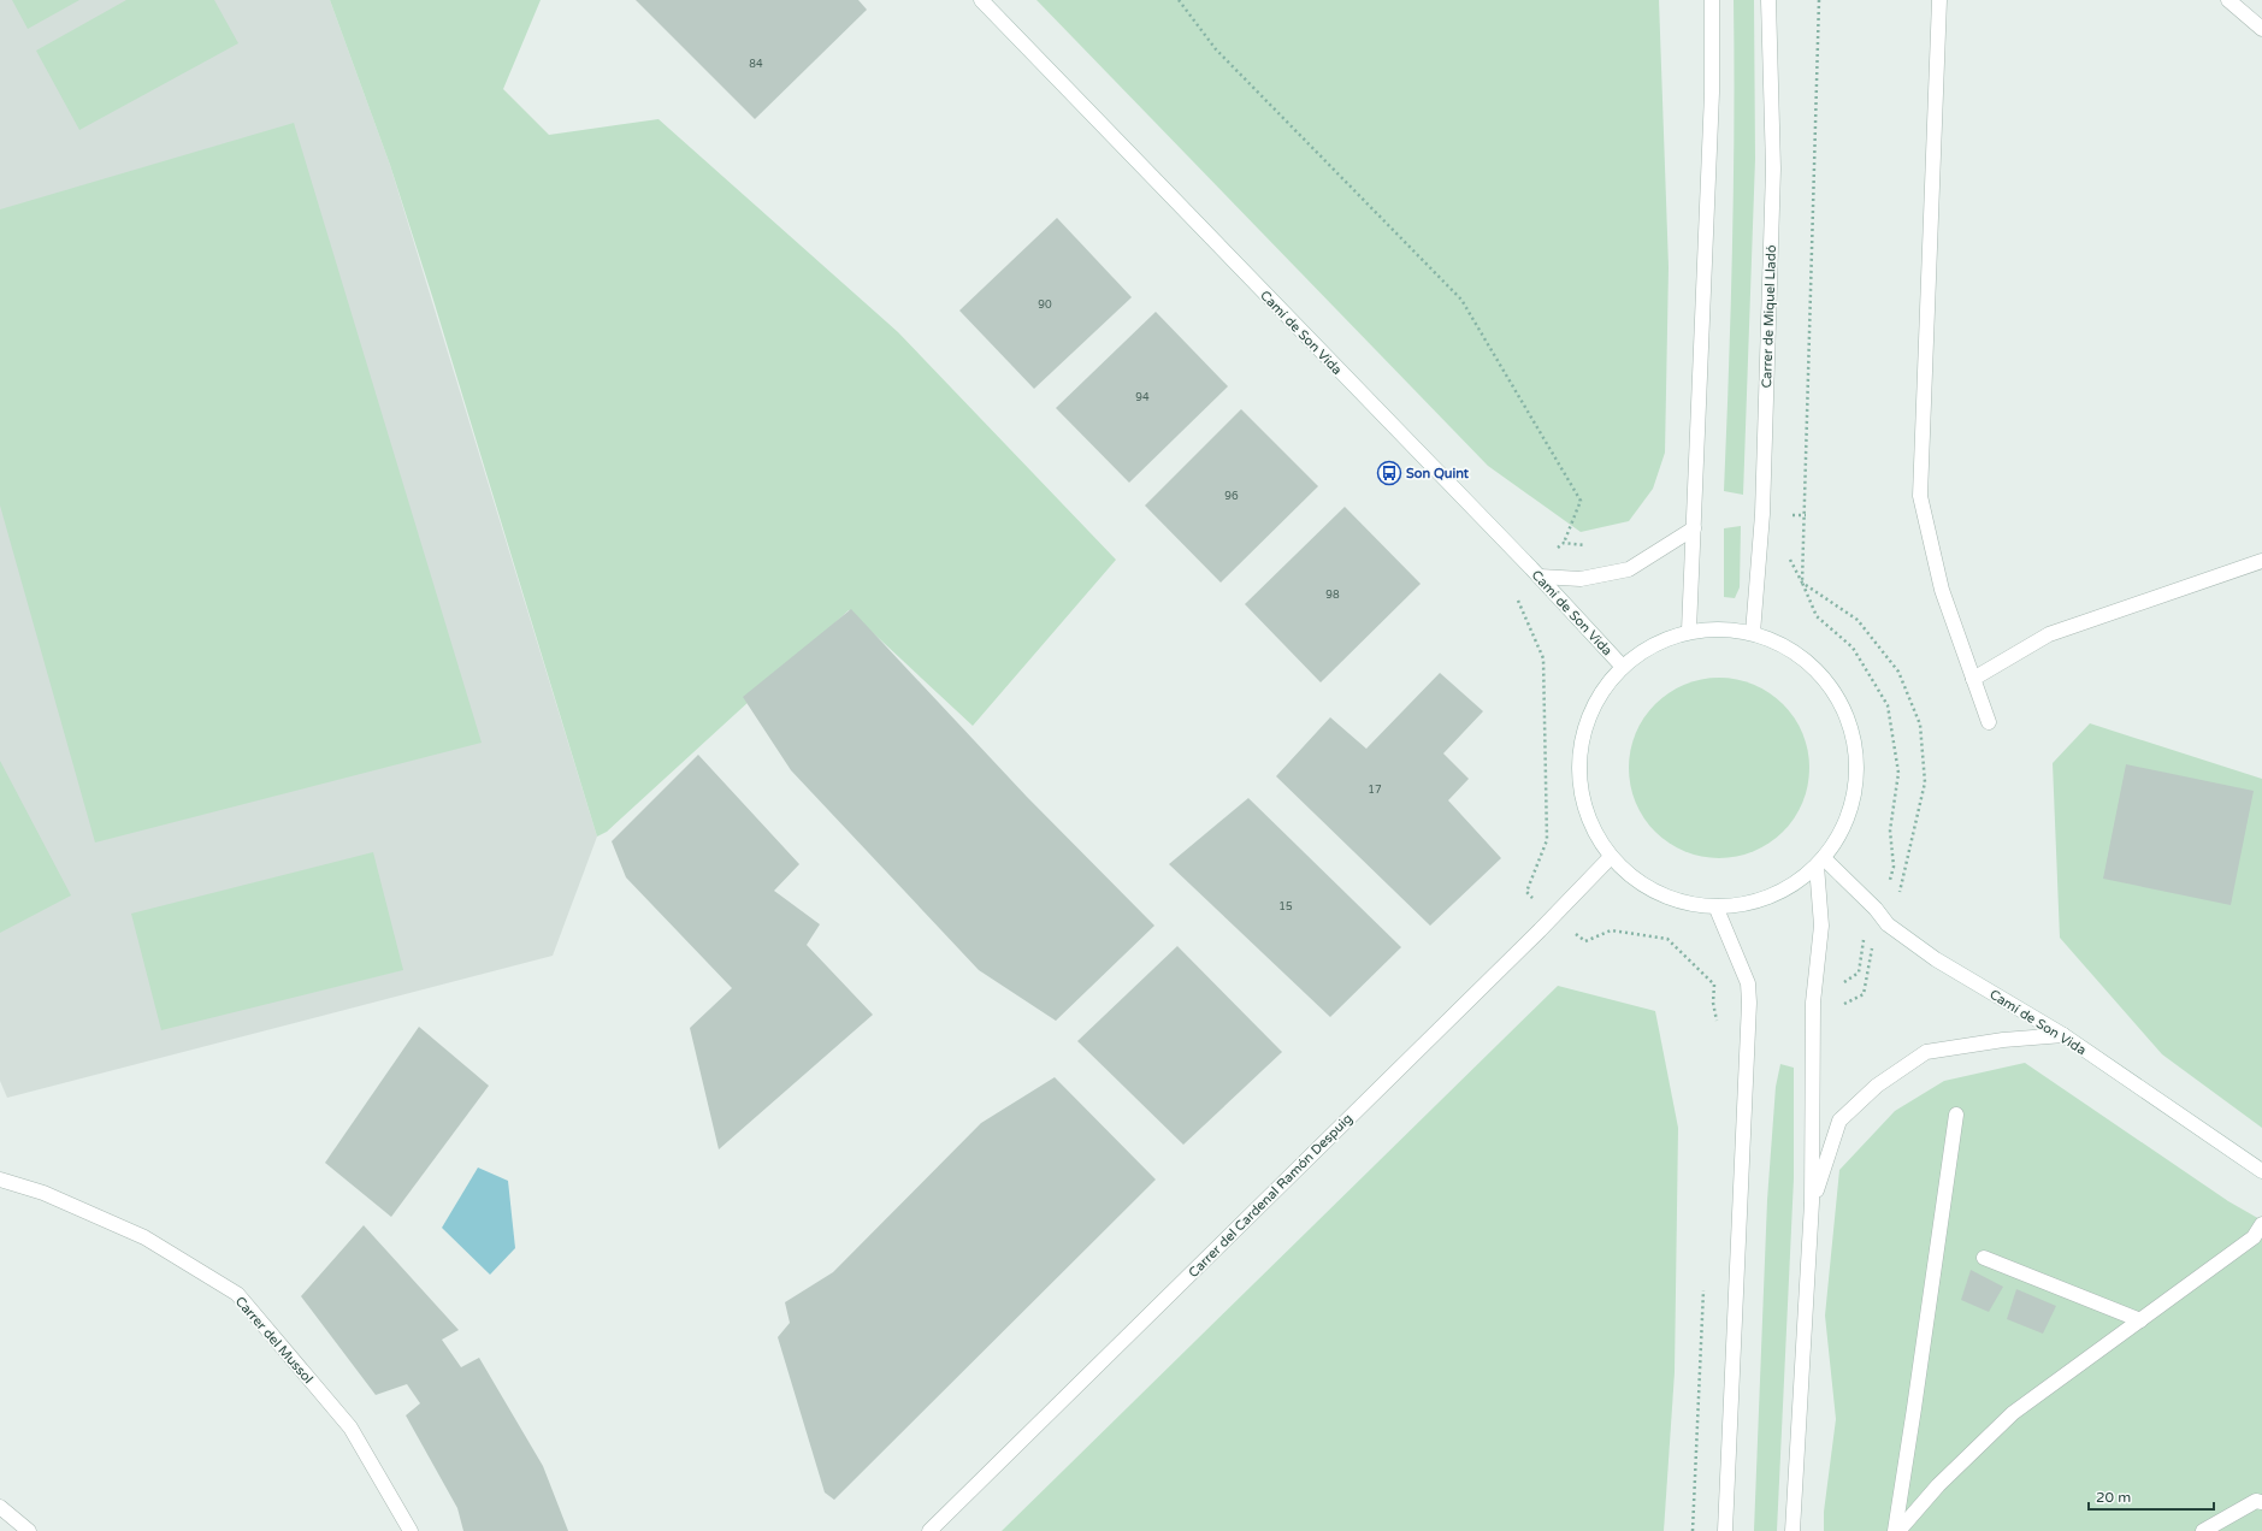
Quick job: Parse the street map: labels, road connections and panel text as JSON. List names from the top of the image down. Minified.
{"streets":{"street":["Carrer de Miquel Lladó","Camí de Son Vida","Carrer del Cardenal Ramón Despuig","Carrer del Mussol"]},"places":{"bus stop":["Son Quint"]},"house_numbers":["84","90","94","96","98","17","15"],"scale_bar":"20 m"}
